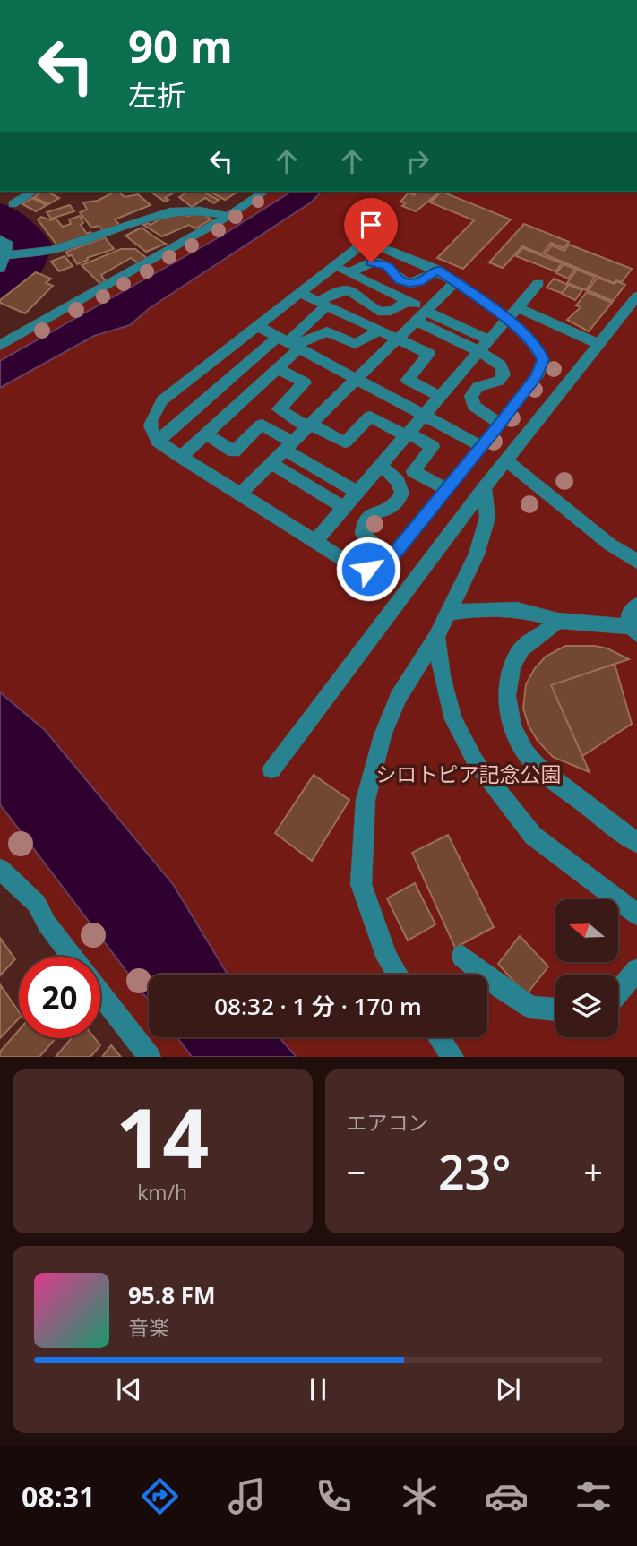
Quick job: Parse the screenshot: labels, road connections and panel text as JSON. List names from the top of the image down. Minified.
{"parks":["シロトピア記念公園"],"north":"left","page":{"turn":["90 m","左折"],"limit":"20","trip":"08:32 · 1 分 · 170 m","tile":[["14","km/h"],"エアコン"],"heat":["−","23°","+"],"song":["95.8 FM","音楽"],"tabs":"08:31"}}
